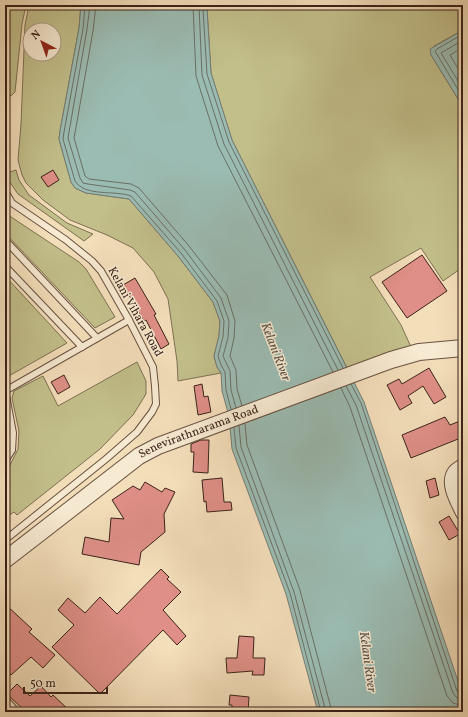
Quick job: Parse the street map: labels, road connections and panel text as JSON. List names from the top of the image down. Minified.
{"streets":{"street":["Senevirathnarama Road"],"lane":["Kelani Vihara Road"]},"water":["Kelani River"],"scale_bar":"50 m","north":"top left"}
